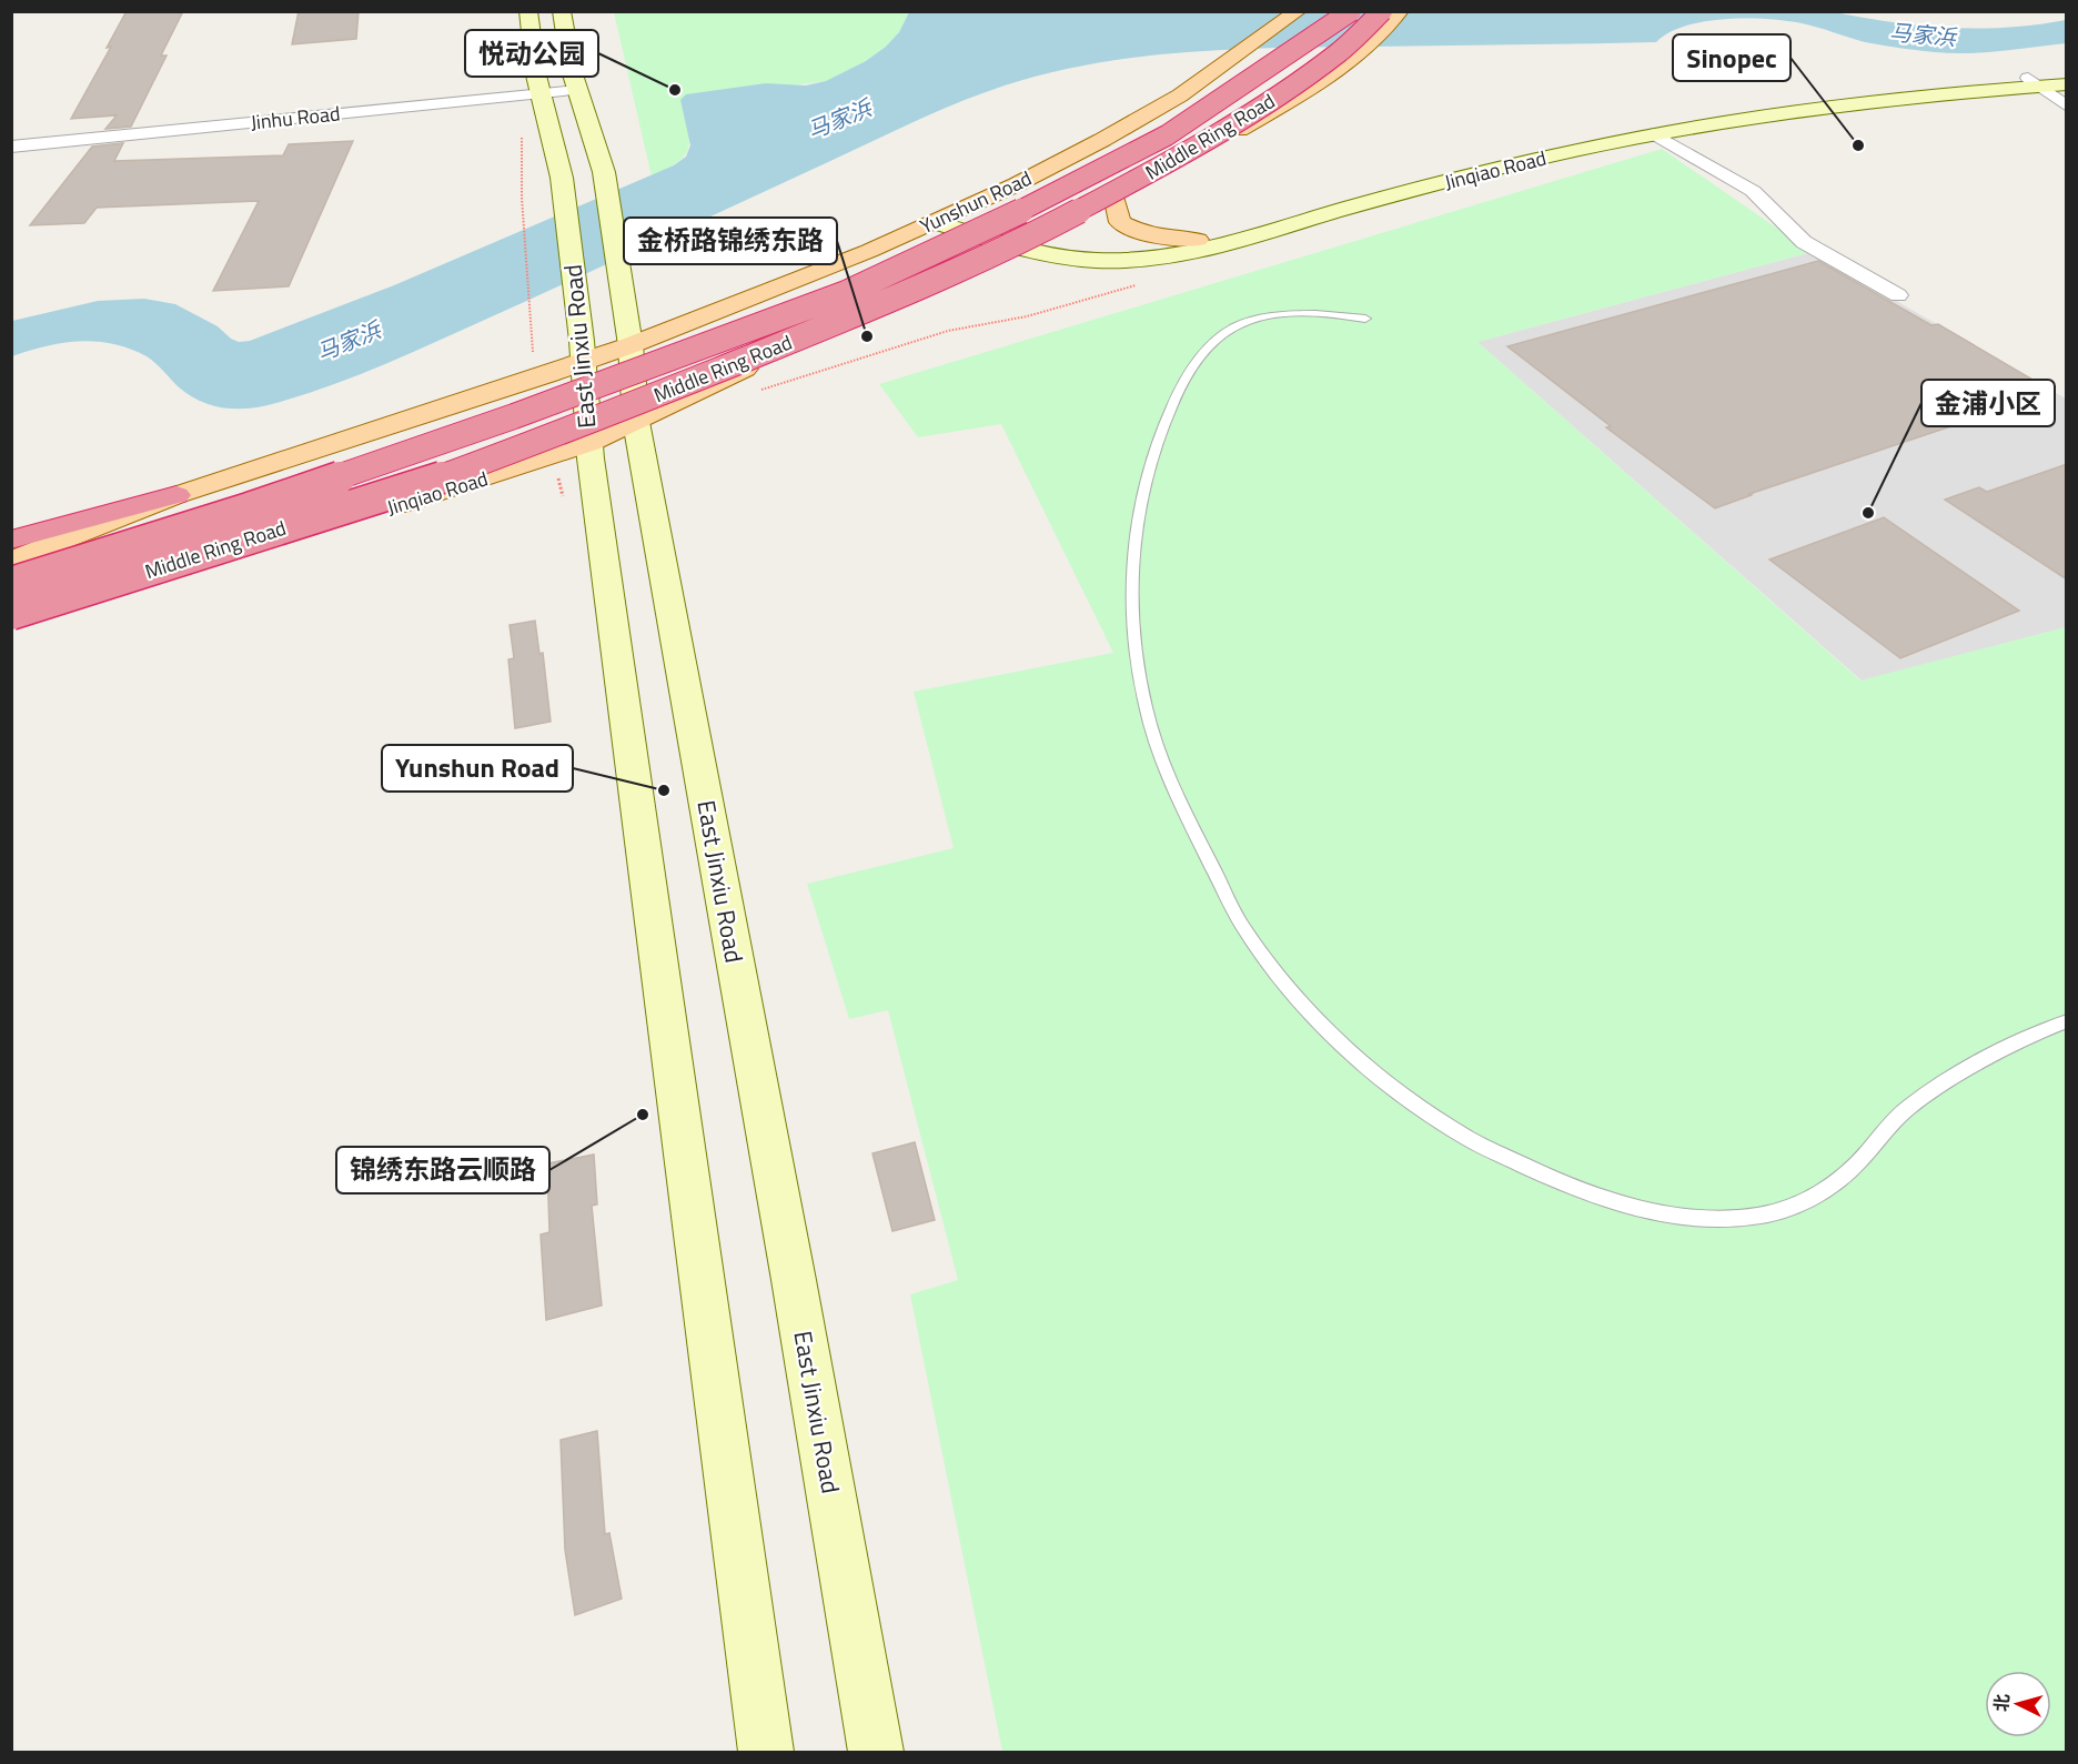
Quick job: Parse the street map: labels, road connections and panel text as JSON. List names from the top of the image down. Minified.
{"streets":{"highway":["Middle Ring Road"],"main road":["Jinqiao Road","Yunshun Road","East Jinxiu Road"],"street":["Jinhu Road"]},"crossings":[["Jinhu Road","East Jinxiu Road"],["Jinqiao Road","Yunshun Road"],["Jinqiao Road","East Jinxiu Road"],["Yunshun Road","East Jinxiu Road"]],"water":["马家浜"],"places":["悦动公园","Sinopec","金桥路锦绣东路","金浦小区","Yunshun Road","锦绣东路云顺路"],"north":"left"}
